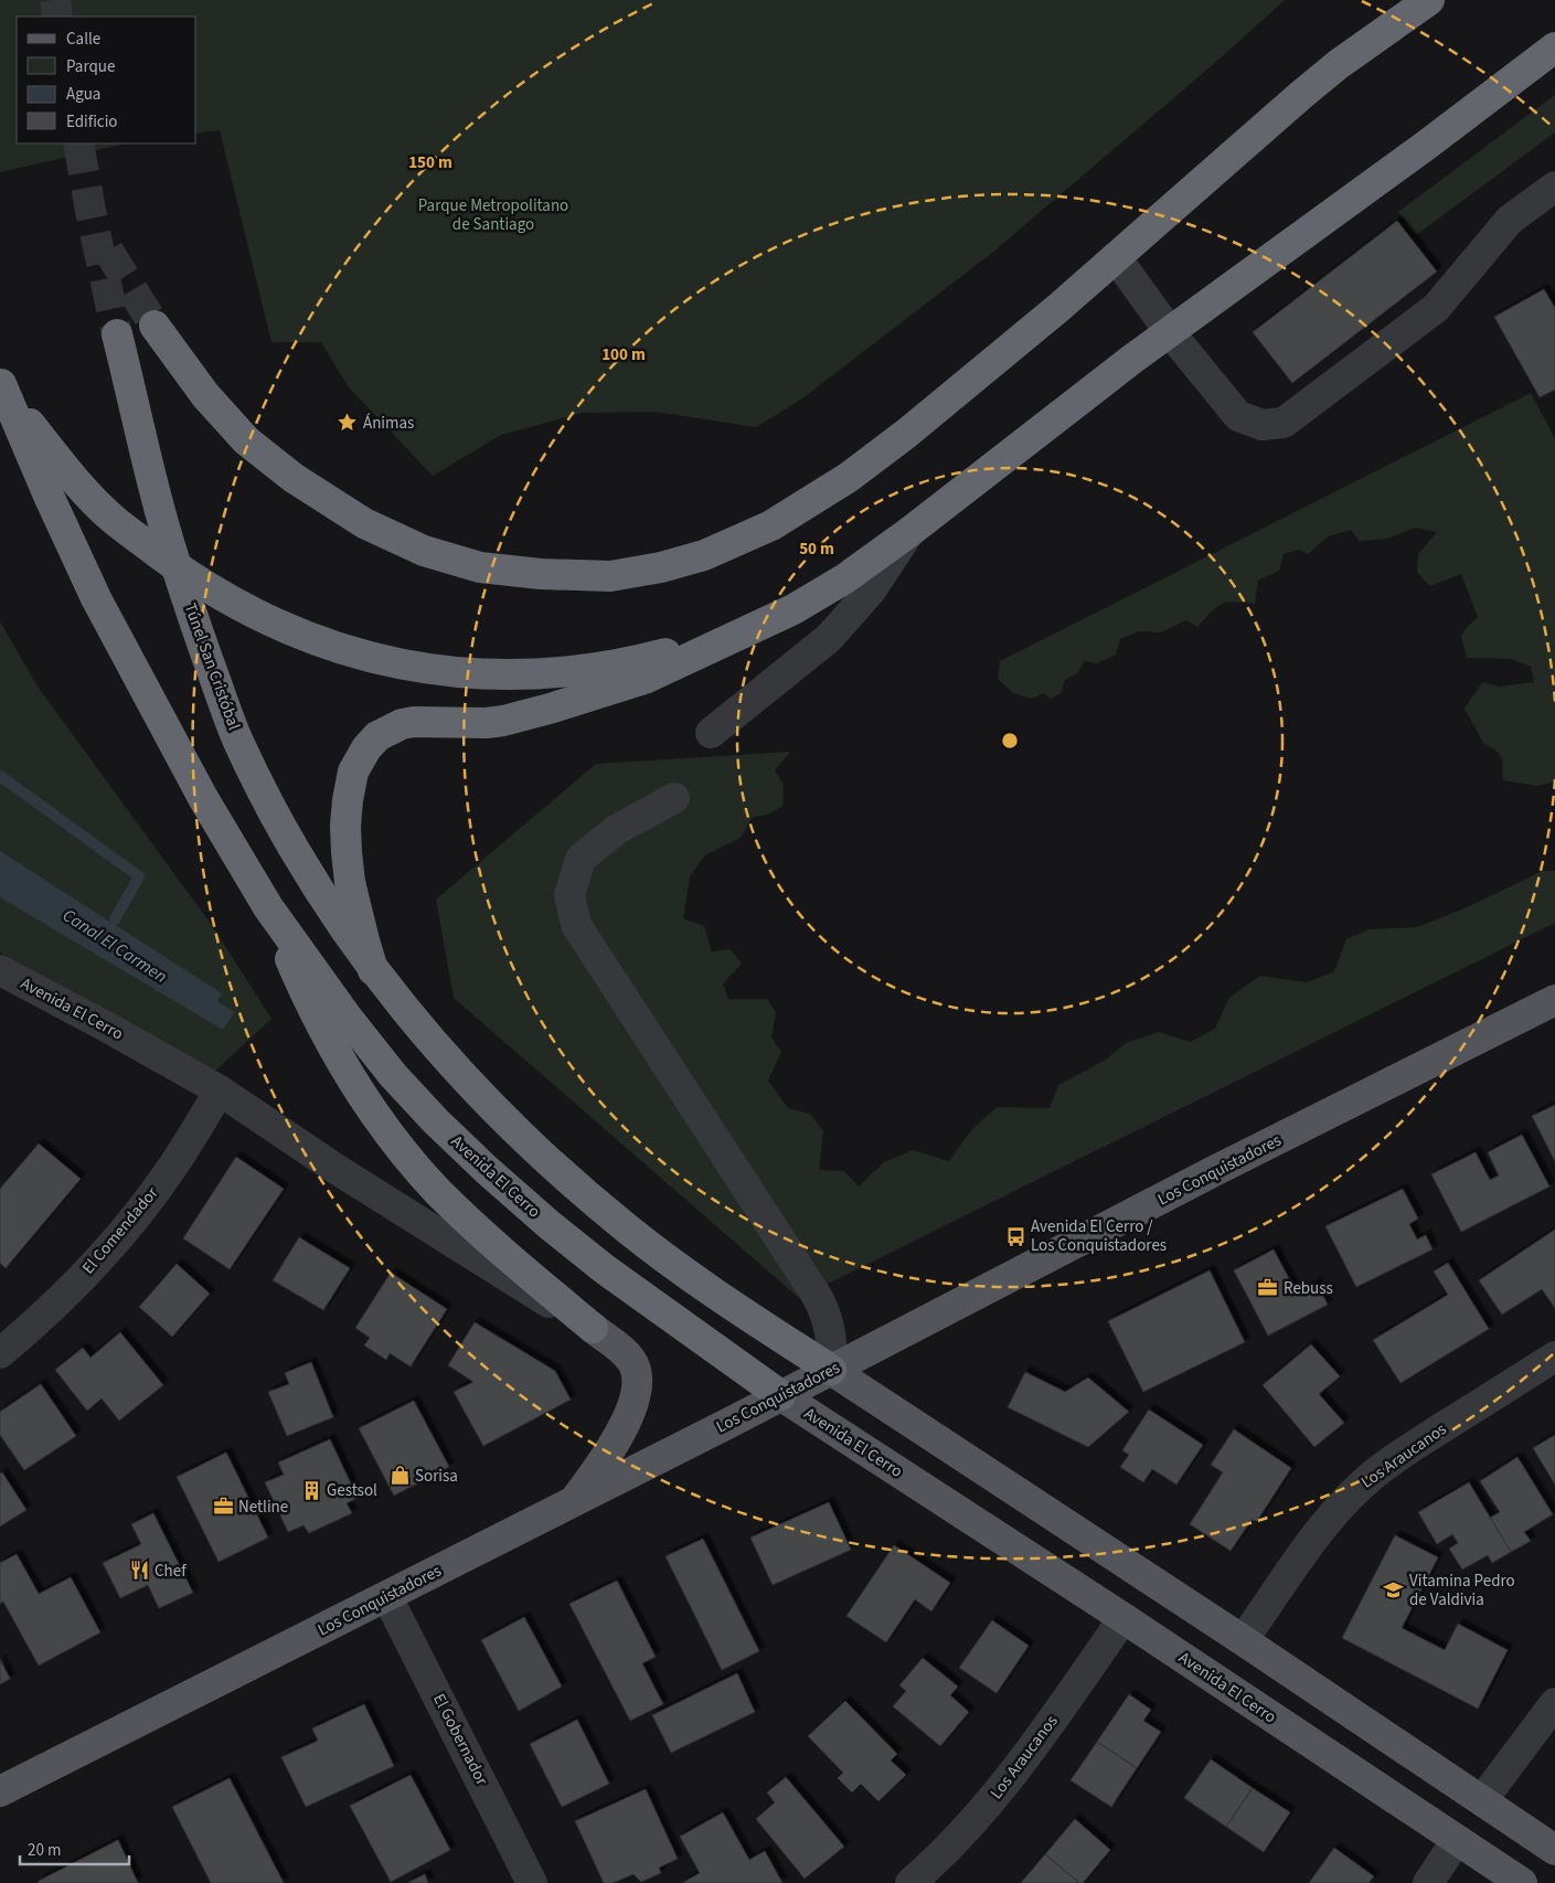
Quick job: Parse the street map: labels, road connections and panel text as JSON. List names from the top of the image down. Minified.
{"streets":{"highway":["Túnel San Cristóbal","Avenida El Cerro"],"main road":["Los Conquistadores"],"street":["El Comendador","Los Araucanos","El Gobernador"]},"crossings":[["Avenida El Cerro","Los Conquistadores"],["Avenida El Cerro","El Comendador"],["Avenida El Cerro","Los Araucanos"],["Los Conquistadores","El Gobernador"]],"water":["Canal El Carmen"],"parks":["Parque Metropolitano de Santiago"],"places":{"place":["Ánimas"],"bus stop":["Avenida El Cerro / Los Conquistadores"],"office":["Rebuss","Netline"],"shop":["Sorisa"],"building":["Gestsol"],"restaurant":["Chef"],"school or university":["Vitamina Pedro de Valdivia"]},"legend":["Calle","Parque","Agua","Edificio"],"scale_bar":"20 m","rings":["150 m","100 m","50 m"]}
